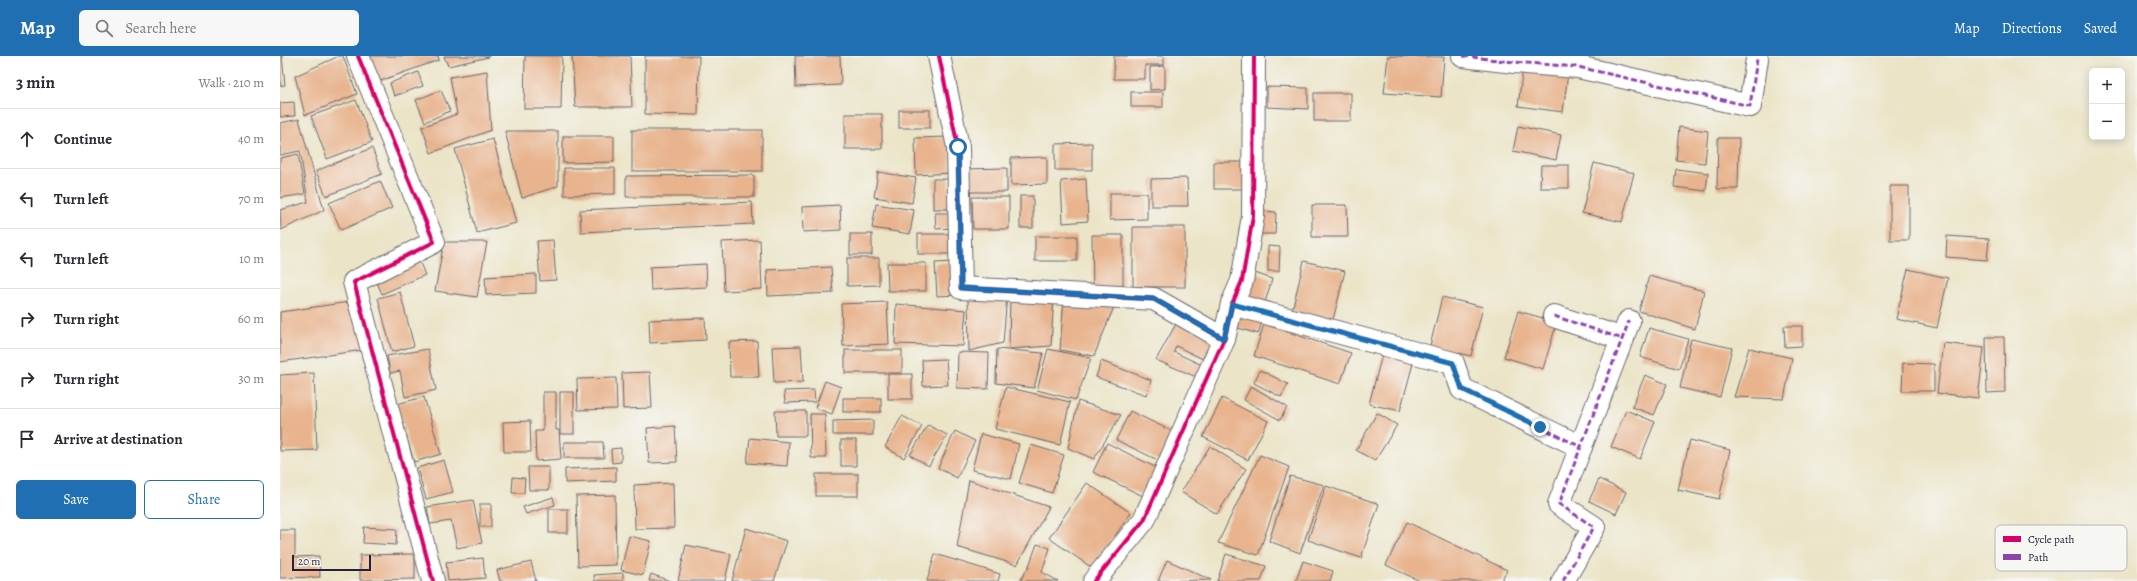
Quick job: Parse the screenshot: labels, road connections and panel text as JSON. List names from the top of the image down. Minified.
{"legend":["Cycle path","Path"],"scale_bar":"20 m","page":{"header":"Map","search":"Search here","nav":["Map","Directions","Saved"],"heading":["3 min","Walk · 210 m"],"map_buttons":["+","−"],"list":[["Continue","40 m"],["Turn left","70 m"],["Turn left","10 m"],["Turn right","60 m"],["Turn right","30 m"],"Arrive at destination"],"buttons":["Save","Share"],"scale":"20 m"}}
